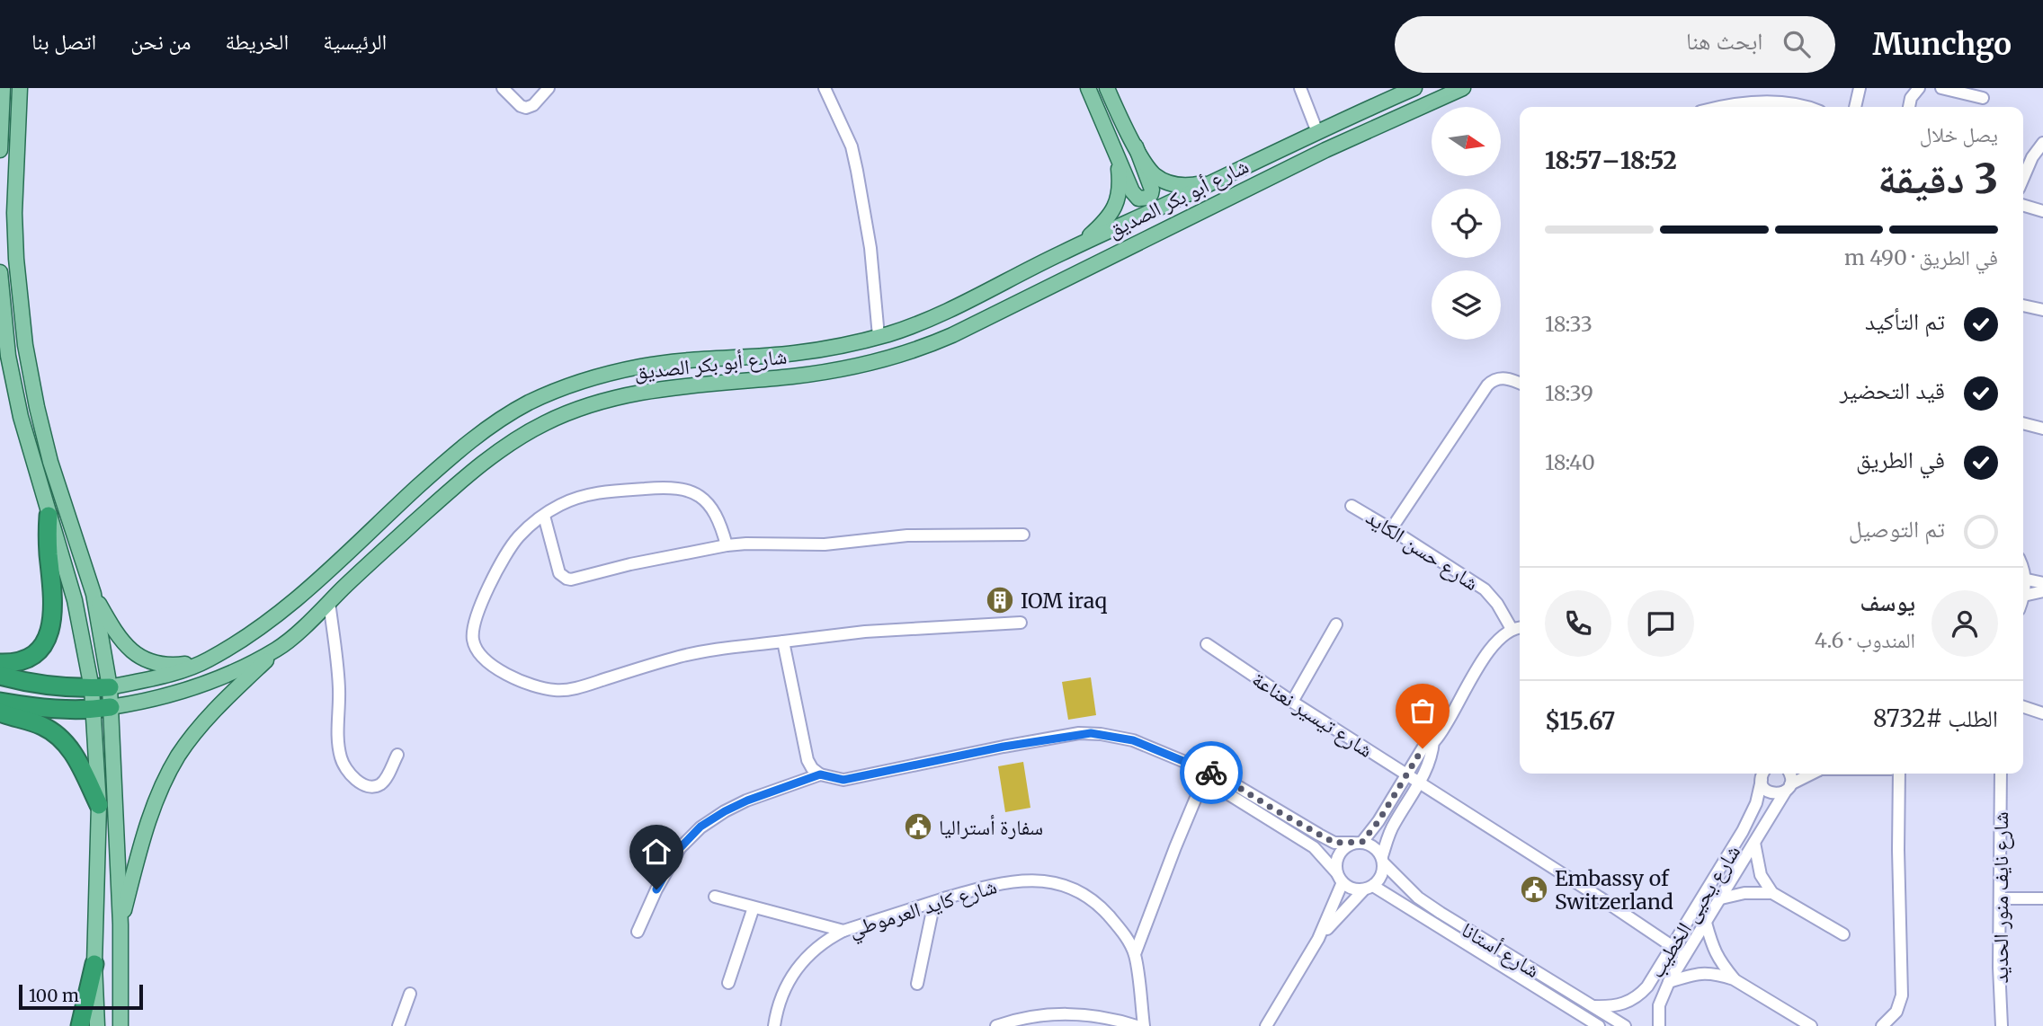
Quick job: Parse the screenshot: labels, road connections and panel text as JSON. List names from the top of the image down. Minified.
{"streets":{"highway":["شارع أبو بكر الصديق"],"street":["شارع حسن الكايد","شارع تيسير نعناعة","شارع نايف منور الحديد","شارع كايد العرموطي","شارع يحيى الخطيب","شارع أستانا"]},"crossings":[["شارع تيسير نعناعة","شارع يحيى الخطيب"],["شارع يحيى الخطيب","شارع أستانا"]],"places":{"building":["IOM iraq"],"public building":["سفارة أستراليا","Embassy of Switzerland"]},"scale_bar":"100 m","north":"right","page":{"header":"Munchgo","search":"ابحث هنا","nav":["الرئيسية","الخريطة","من نحن","اتصل بنا"],"heading":["3 دقيقة","يصل خلال","18:52–18:57"],"panel":["يوسف","المندوب · 4.6","الطلب #8732","$15.67"],"bar":"في الطريق · 490 m","list":[["تم التأكيد","18:33"],["قيد التحضير","18:39"],["في الطريق","18:40"],"تم التوصيل"],"scale":"100 m"}}
